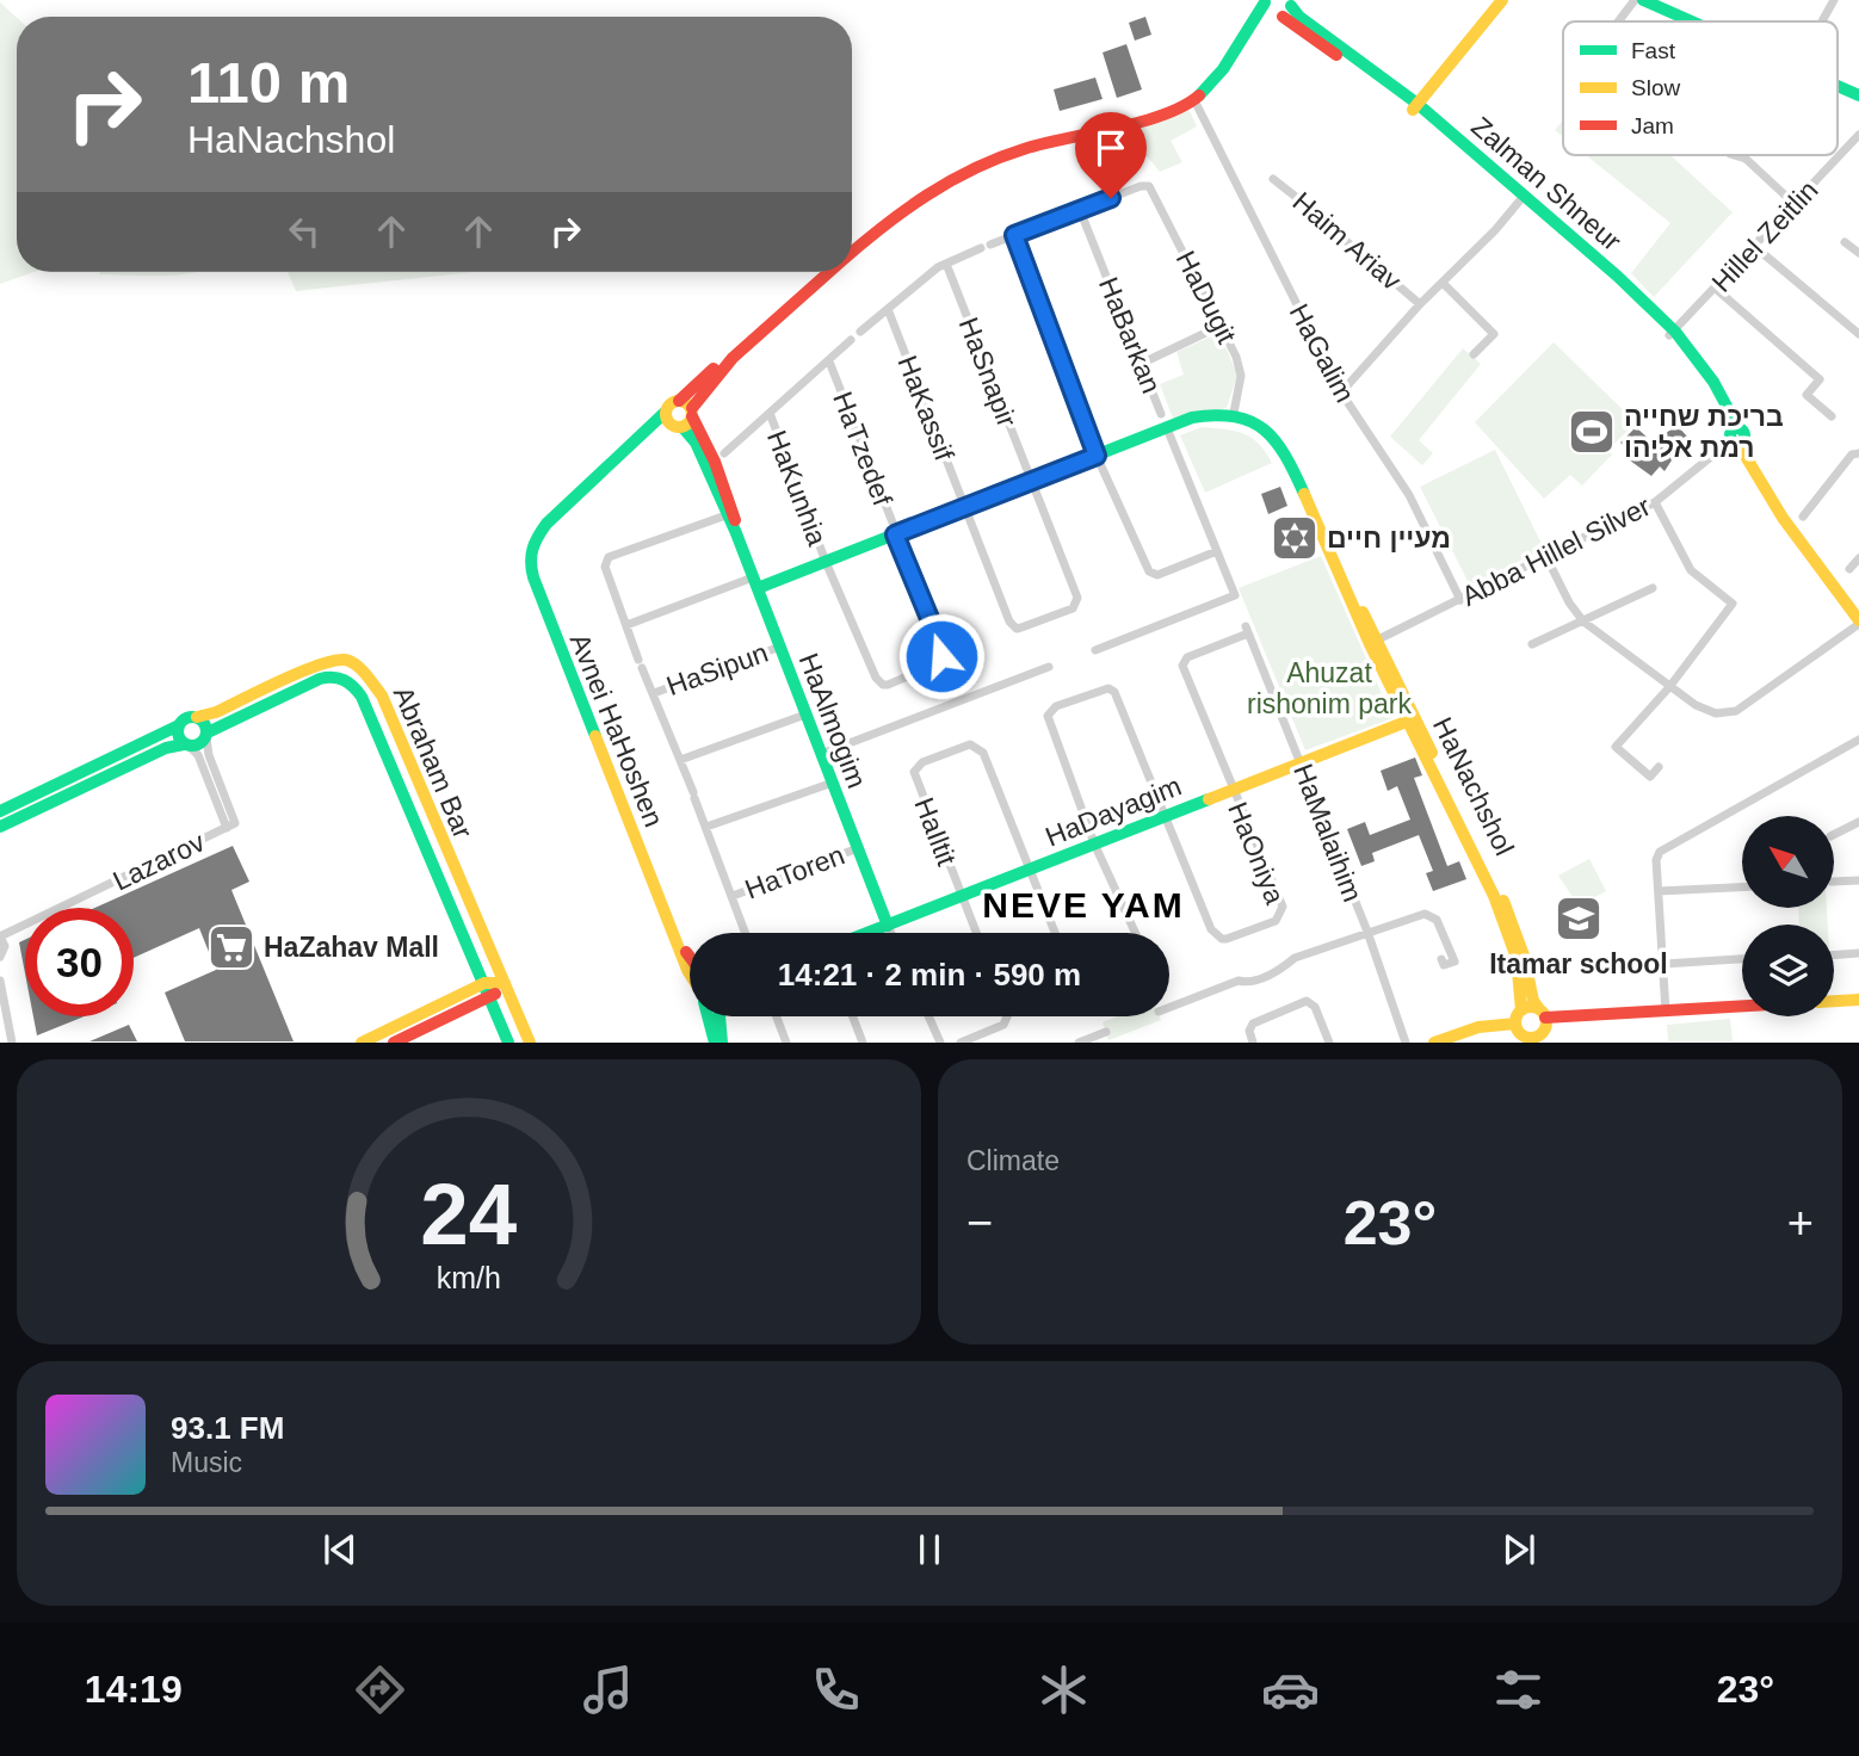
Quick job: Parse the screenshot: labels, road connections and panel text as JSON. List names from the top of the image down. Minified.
{"streets":{"street":["Zalman Shneur","Hillel Zeitlin","Haim Ariav","HaDugit","HaBarkan","HaGalim","HaSnapir","HaKassif","HaTzedef","HaKunhia","Abba Hillel Silver","HaSipun","HaAlmogim","Avnei HaHoshen","Abraham Bar","HaNachshol","HaDayagim","HaIltit","HaMalaihim","HaOniya","Lazarov","HaToren"]},"crossings":[["Zalman Shneur","Hillel Zeitlin"],["Zalman Shneur","Abba Hillel Silver"],["HaDugit","HaBarkan"],["HaDugit","HaNachshol"],["HaGalim","Abba Hillel Silver"],["HaSnapir","HaKassif"],["HaTzedef","HaKunhia"],["Abba Hillel Silver","HaNachshol"],["HaSipun","HaAlmogim"],["HaAlmogim","HaDayagim"],["HaAlmogim","HaToren"],["Abraham Bar","Lazarov"],["HaNachshol","HaDayagim"],["HaDayagim","HaIltit"],["HaDayagim","HaMalaihim"],["HaDayagim","HaOniya"],["HaMalaihim","HaOniya"]],"districts":["NEVE YAM"],"parks":["Ahuzat rishonim park"],"places":{"sports":["בריכת שחייה רמת אליהו"],"synagogue":["מעיין חיים"],"school or university":["Itamar school"],"supermarket":["HaZahav Mall"]},"legend":["Fast","Slow","Jam"],"north":"top left","page":{"turn":["110 m","HaNachshol"],"limit":"30","trip":"14:21 · 2 min · 590 m","tile":"Climate","heat":["−","23°","+"],"song":["93.1 FM","Music"],"tabs":["14:19","23°"],"gauge":["24","km/h"]}}
